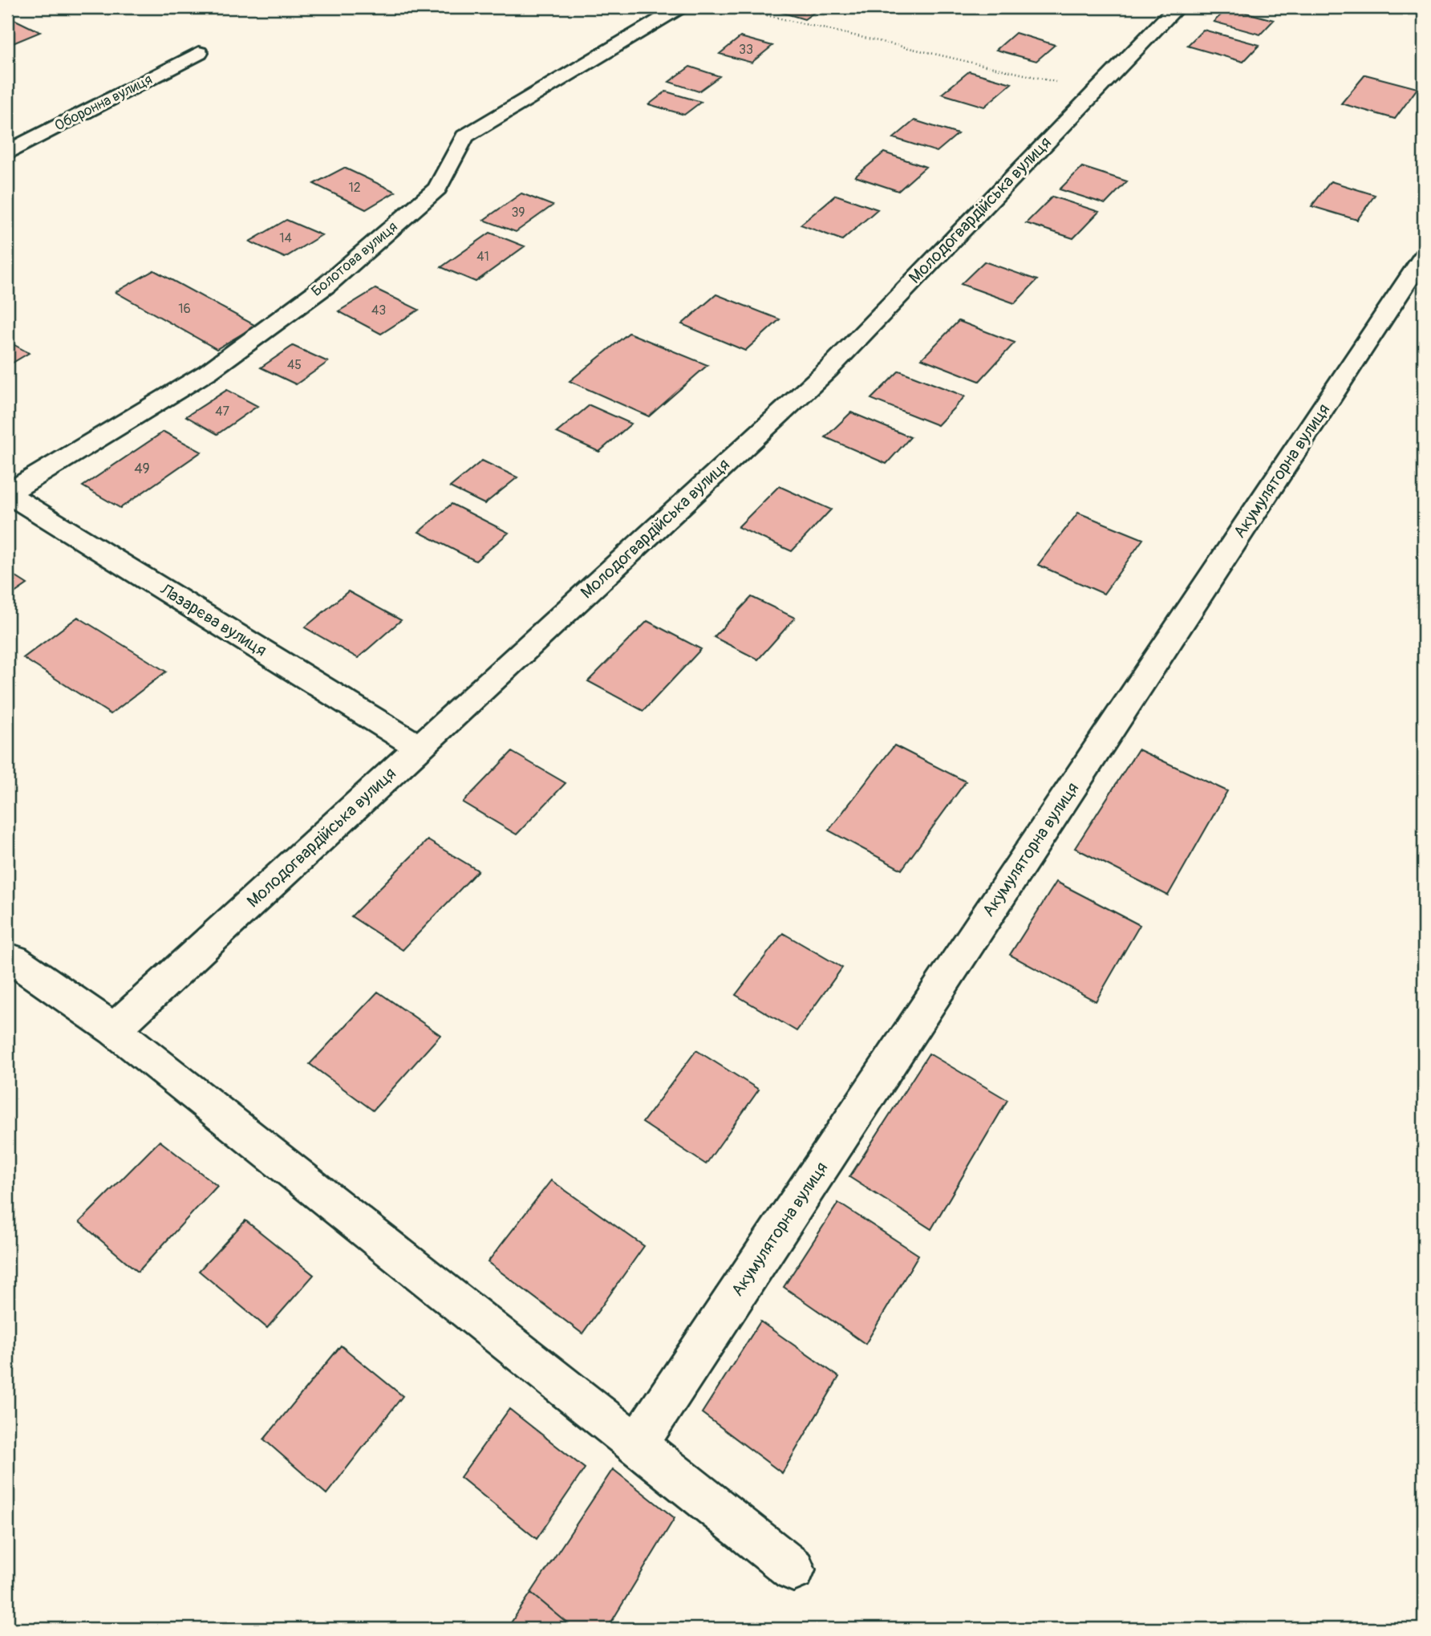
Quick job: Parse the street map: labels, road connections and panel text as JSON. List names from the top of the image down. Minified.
{"streets":{"street":["Оборонна вулиця","Молодогвардійська вулиця","Болотова вулиця","Акумуляторна вулиця","Лазарєва вулиця"]},"crossings":[["Молодогвардійська вулиця","Лазарєва вулиця"],["Болотова вулиця","Лазарєва вулиця"]],"house_numbers":["33","12","39","14","41","16","43","45","47","49"]}
